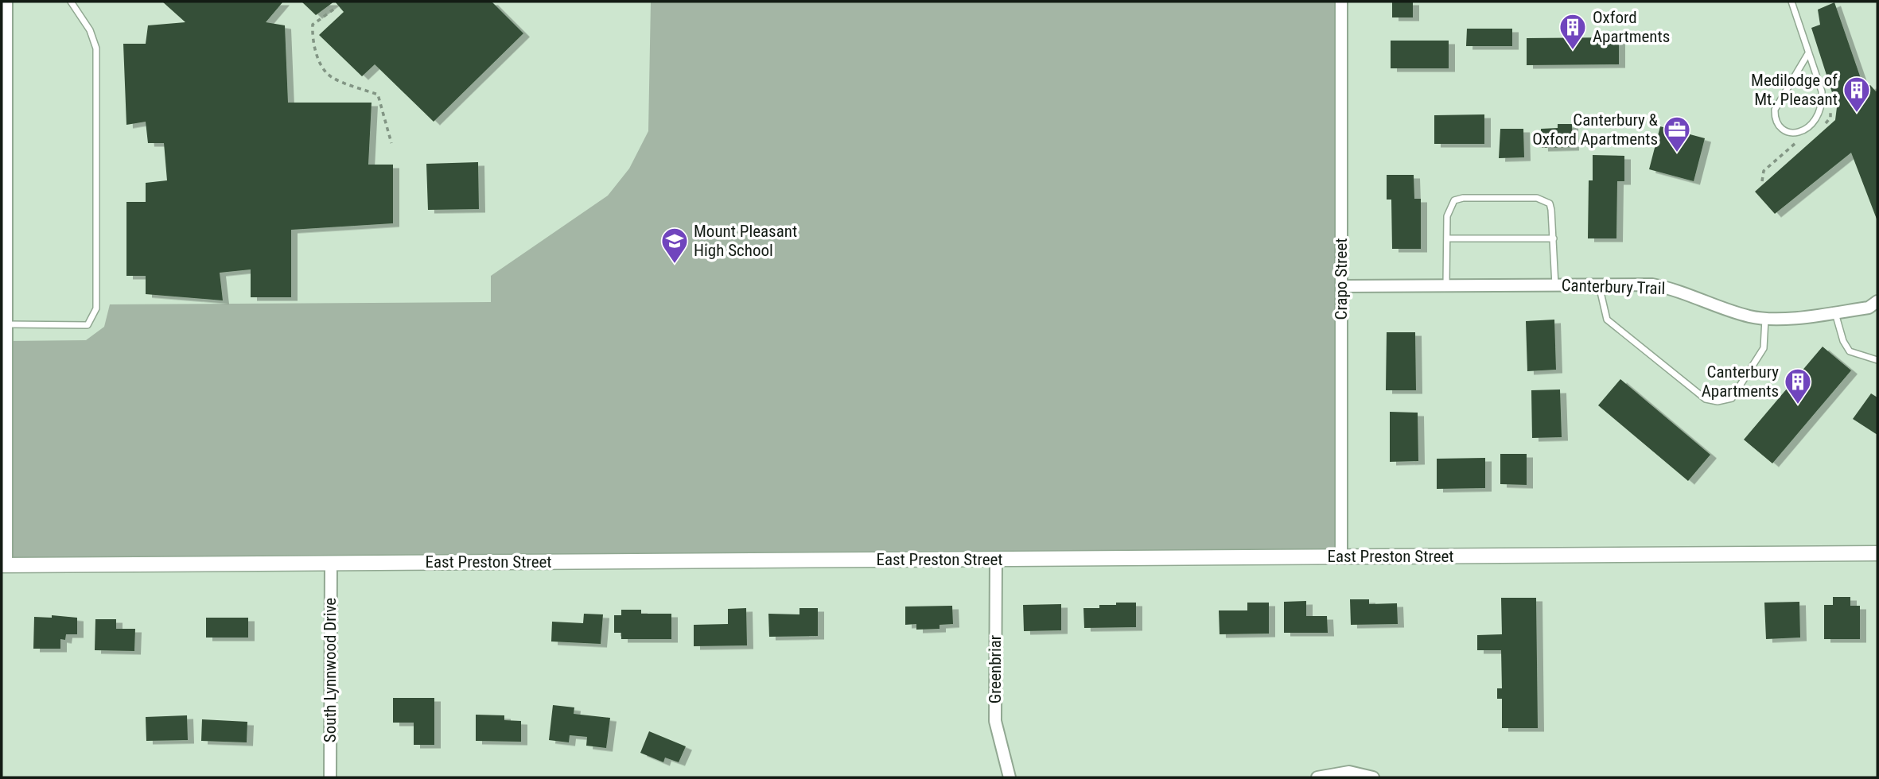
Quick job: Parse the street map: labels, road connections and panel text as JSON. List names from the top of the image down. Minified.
{"streets":{"street":["Crapo Street","Canterbury Trail","East Preston Street","Greenbriar","South Lynnwood Drive"]},"crossings":[["Crapo Street","Canterbury Trail"],["Crapo Street","East Preston Street"],["East Preston Street","Greenbriar"],["East Preston Street","South Lynnwood Drive"]],"places":{"building":["Oxford Apartments","Medilodge of Mt. Pleasant","Canterbury Apartments"],"office":["Canterbury & Oxford Apartments"],"school or university":["Mount Pleasant High School"]}}
